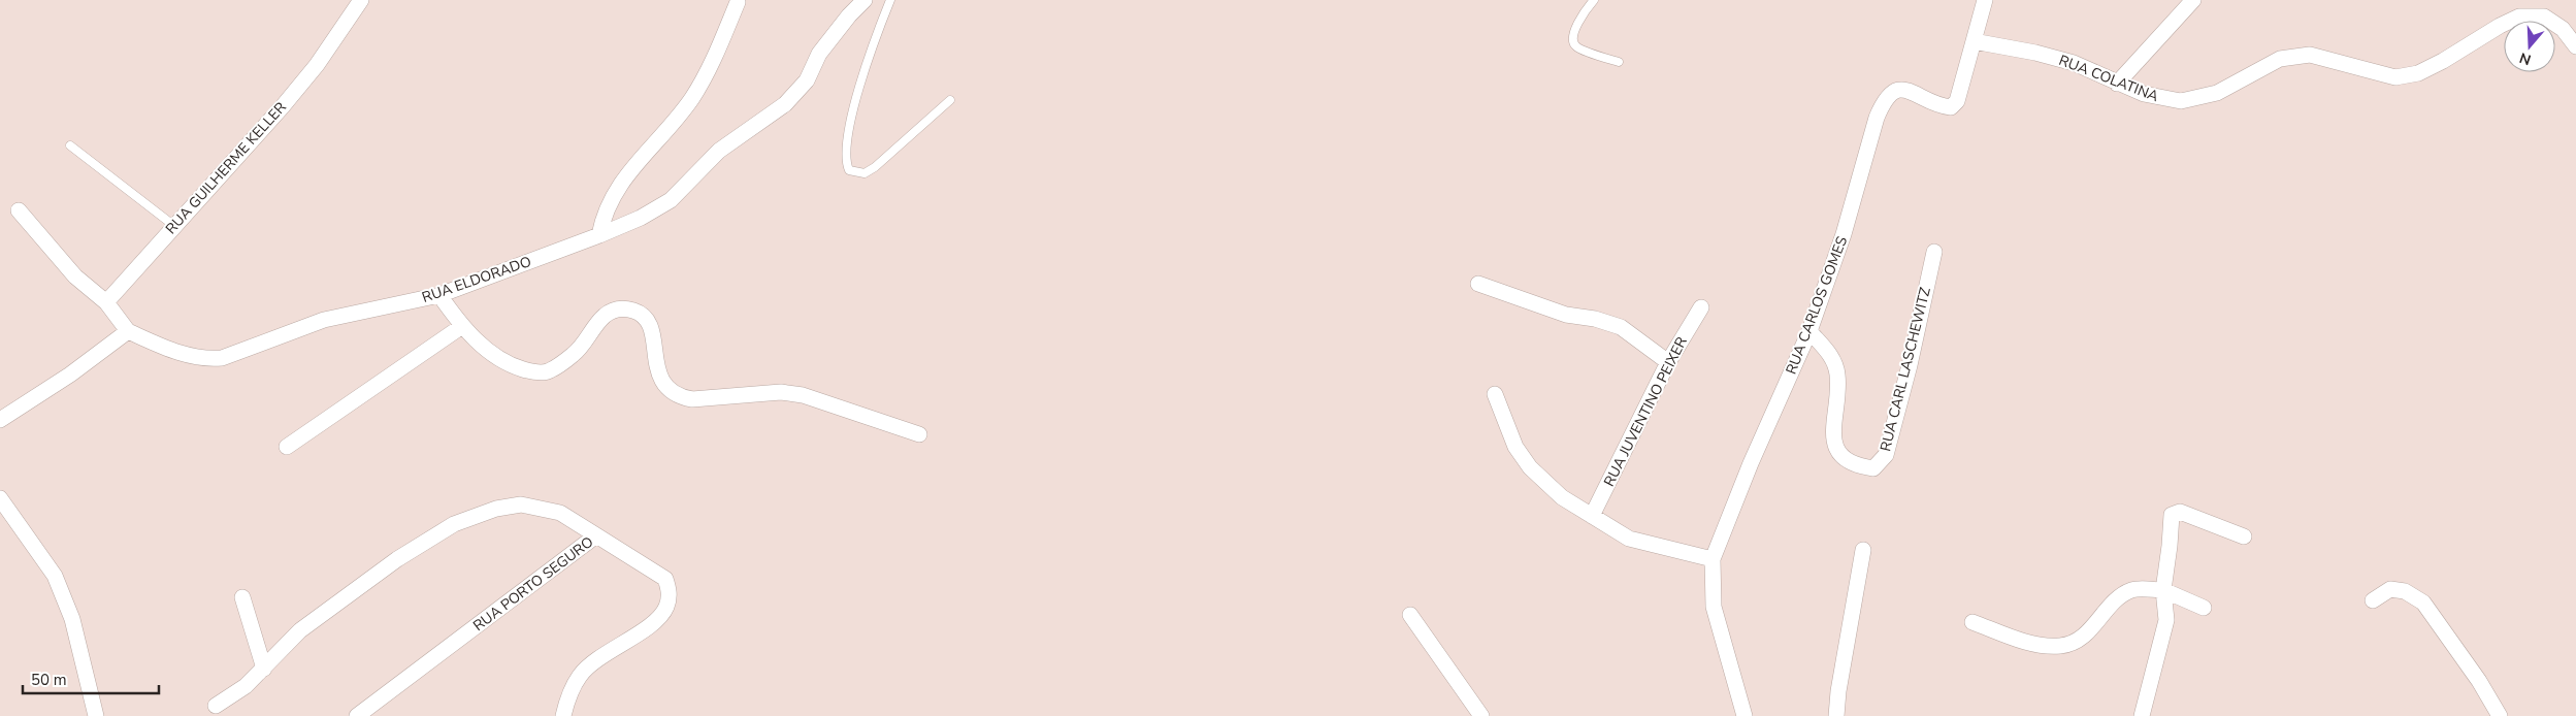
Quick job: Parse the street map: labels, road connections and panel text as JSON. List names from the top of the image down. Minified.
{"streets":{"street":["RUA COLATINA","RUA GUILHERME KELLER","RUA ELDORADO","RUA CARLOS GOMES","RUA CARL LASCHEWITZ","RUA JUVENTINO PEIXER","RUA PORTO SEGURO"]},"crossings":[["RUA COLATINA","RUA CARLOS GOMES"],["RUA CARLOS GOMES","RUA CARL LASCHEWITZ"]],"scale_bar":"50 m","north":"bottom"}
